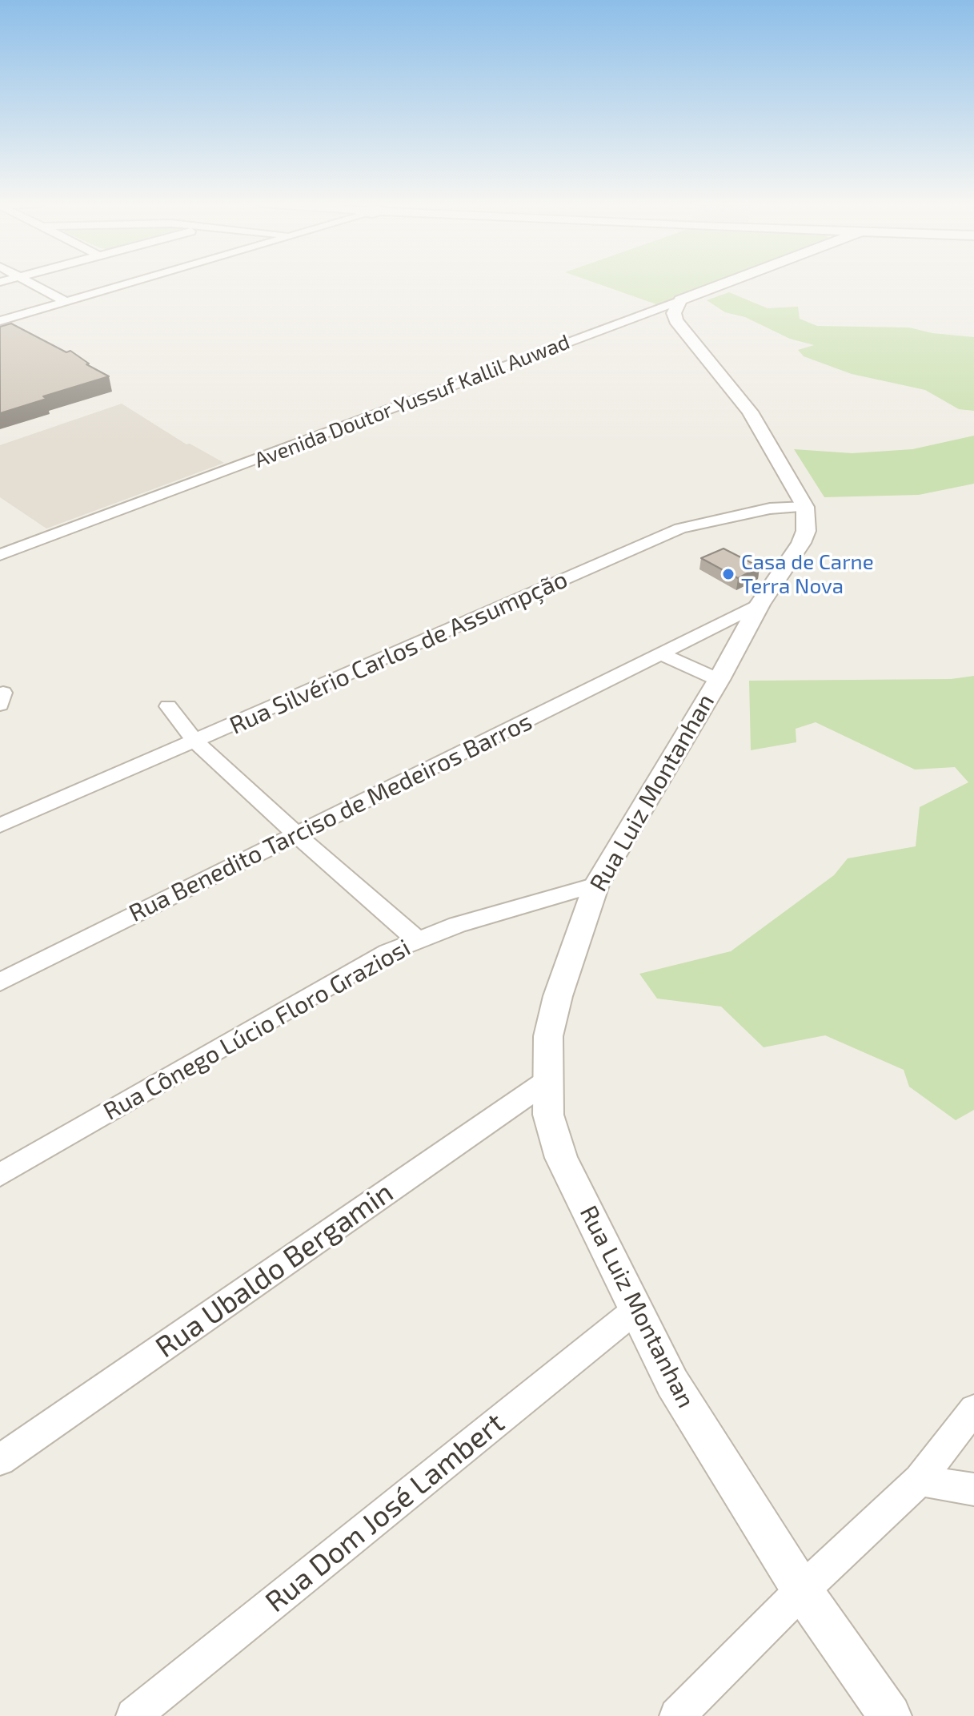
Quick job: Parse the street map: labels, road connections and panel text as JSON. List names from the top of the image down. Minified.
{"streets":{"street":["Avenida Doutor Yussuf Kallil Auwad","Rua Silvério Carlos de Assumpção","Rua Luiz Montanhan","Rua Benedito Tarciso de Medeiros Barros","Rua Cônego Lúcio Floro Graziosi","Rua Ubaldo Bergamin","Rua Dom José Lambert"]},"crossings":[["Rua Silvério Carlos de Assumpção","Rua Luiz Montanhan"],["Rua Luiz Montanhan","Rua Benedito Tarciso de Medeiros Barros"],["Rua Luiz Montanhan","Rua Cônego Lúcio Floro Graziosi"],["Rua Luiz Montanhan","Rua Ubaldo Bergamin"],["Rua Luiz Montanhan","Rua Dom José Lambert"]],"places":["Casa de Carne Terra Nova"]}
